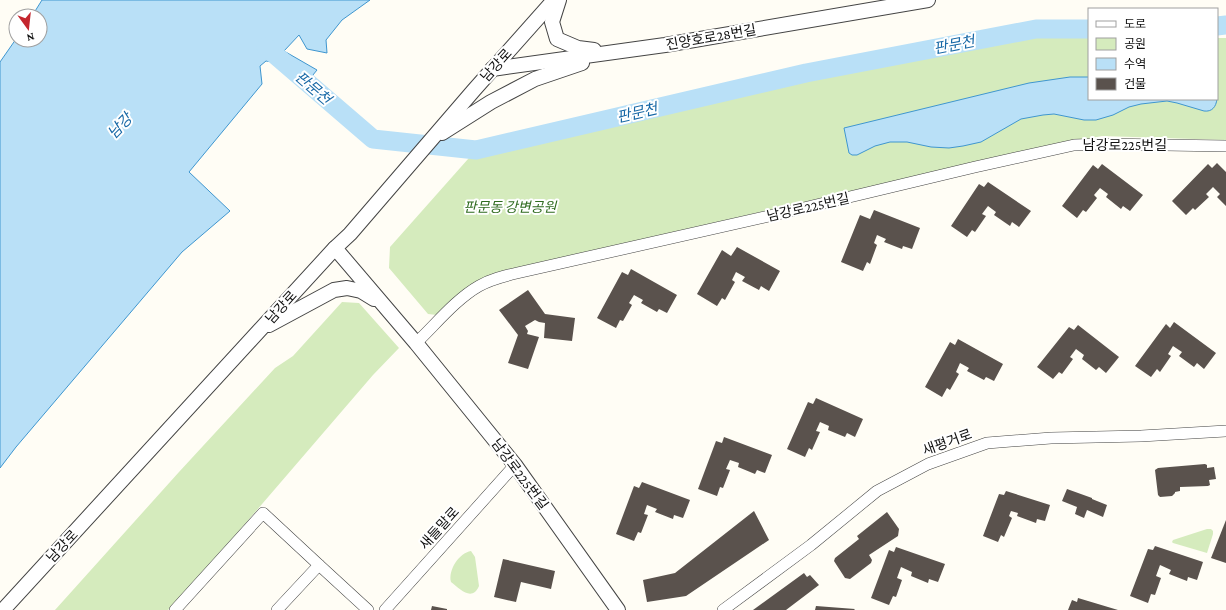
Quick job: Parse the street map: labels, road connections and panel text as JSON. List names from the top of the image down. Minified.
{"streets":{"street":["진양호로28번길","남강로","남강로225번길","새평거로","새들말로"]},"crossings":[["진양호로28번길","남강로"],["남강로","남강로225번길"],["남강로225번길","새들말로"]],"water":["판문천","남강"],"parks":["판문동 강변공원"],"legend":["도로","공원","수역","건물"],"north":"bottom"}
